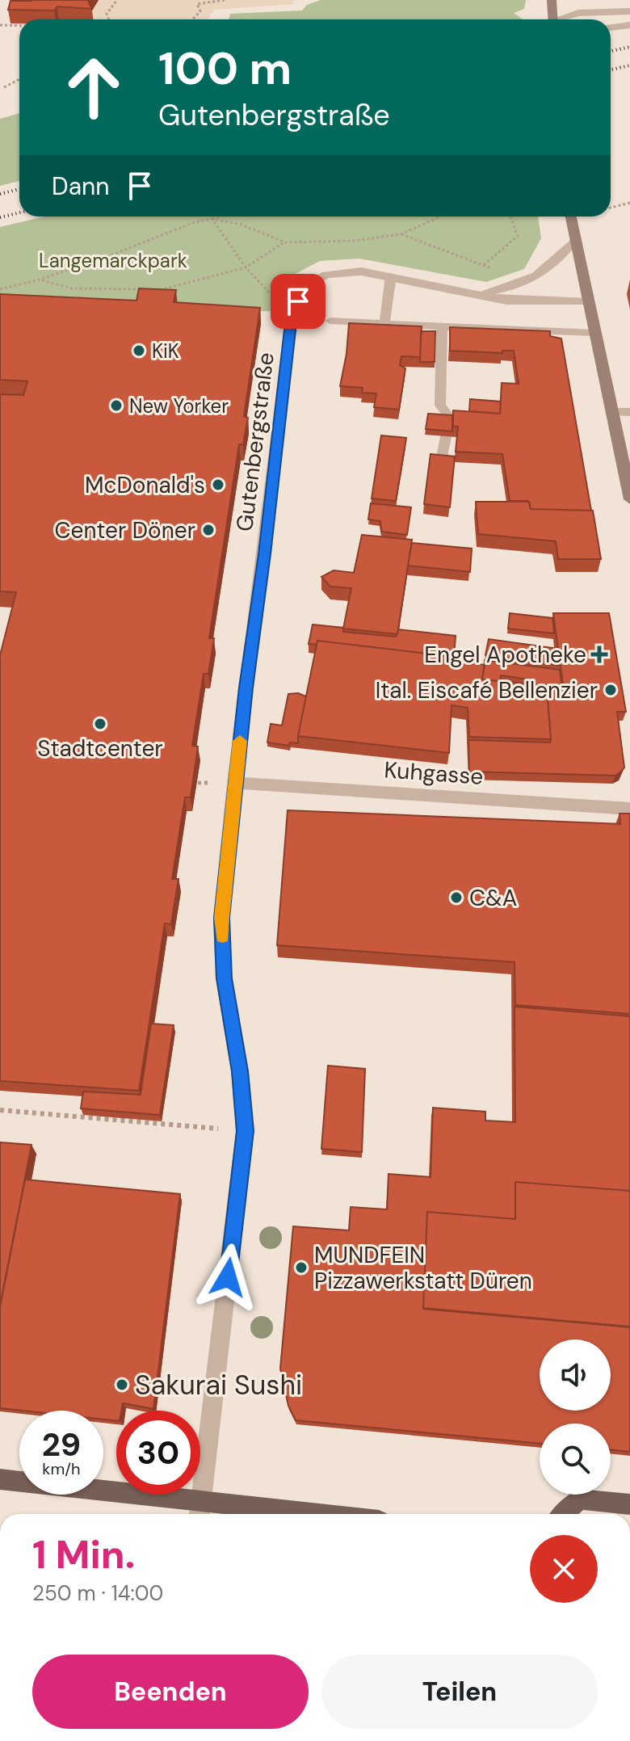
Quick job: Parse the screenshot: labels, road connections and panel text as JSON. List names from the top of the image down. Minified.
{"streets":{"street":["Gutenbergstraße","Kuhgasse"]},"crossings":[["Gutenbergstraße","Kuhgasse"]],"parks":["Langemarckpark"],"places":{"other":["KiK","New Yorker","McDonald's","Center Döner","Ital. Eiscafé Bellenzier","Stadtcenter","C&A","MUNDFEIN Pizzawerkstatt Düren","Sakurai Sushi"],"health":["Engel Apotheke"]},"page":{"turn":["100 m","Gutenbergstraße"],"then":"Dann","speed":"29 km/h","limit":"30","heading":["1 Min.","250 m · 14:00"],"buttons":["Beenden","Teilen"]}}
